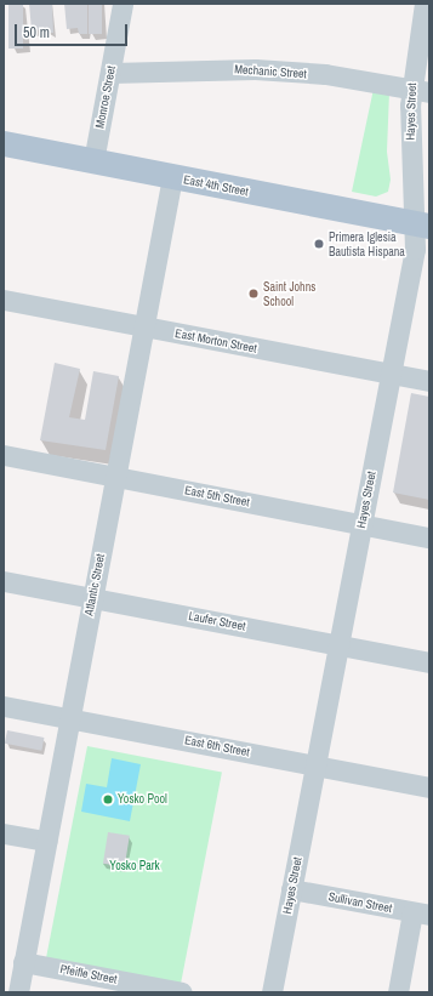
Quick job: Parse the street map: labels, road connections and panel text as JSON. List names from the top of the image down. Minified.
{"streets":{"main road":["East 4th Street"],"street":["Mechanic Street","Monroe Street","Hayes Street","East Morton Street","East 5th Street","Atlantic Street","Laufer Street","East 6th Street","Sullivan Street","Pfeifle Street"]},"crossings":[["Mechanic Street","Monroe Street"],["Mechanic Street","Hayes Street"],["Monroe Street","East 4th Street"],["Hayes Street","East 4th Street"],["Hayes Street","East Morton Street"],["Hayes Street","East 5th Street"],["Hayes Street","Laufer Street"],["Hayes Street","East 6th Street"],["Hayes Street","Sullivan Street"],["East 4th Street","Atlantic Street"],["East Morton Street","Atlantic Street"],["East 5th Street","Atlantic Street"],["Atlantic Street","Laufer Street"],["Atlantic Street","East 6th Street"],["Atlantic Street","Pfeifle Street"]],"parks":["Yosko Park"],"places":["Primera Iglesia Bautista Hispana","Saint Johns School","Yosko Pool"],"scale_bar":"50 m"}
